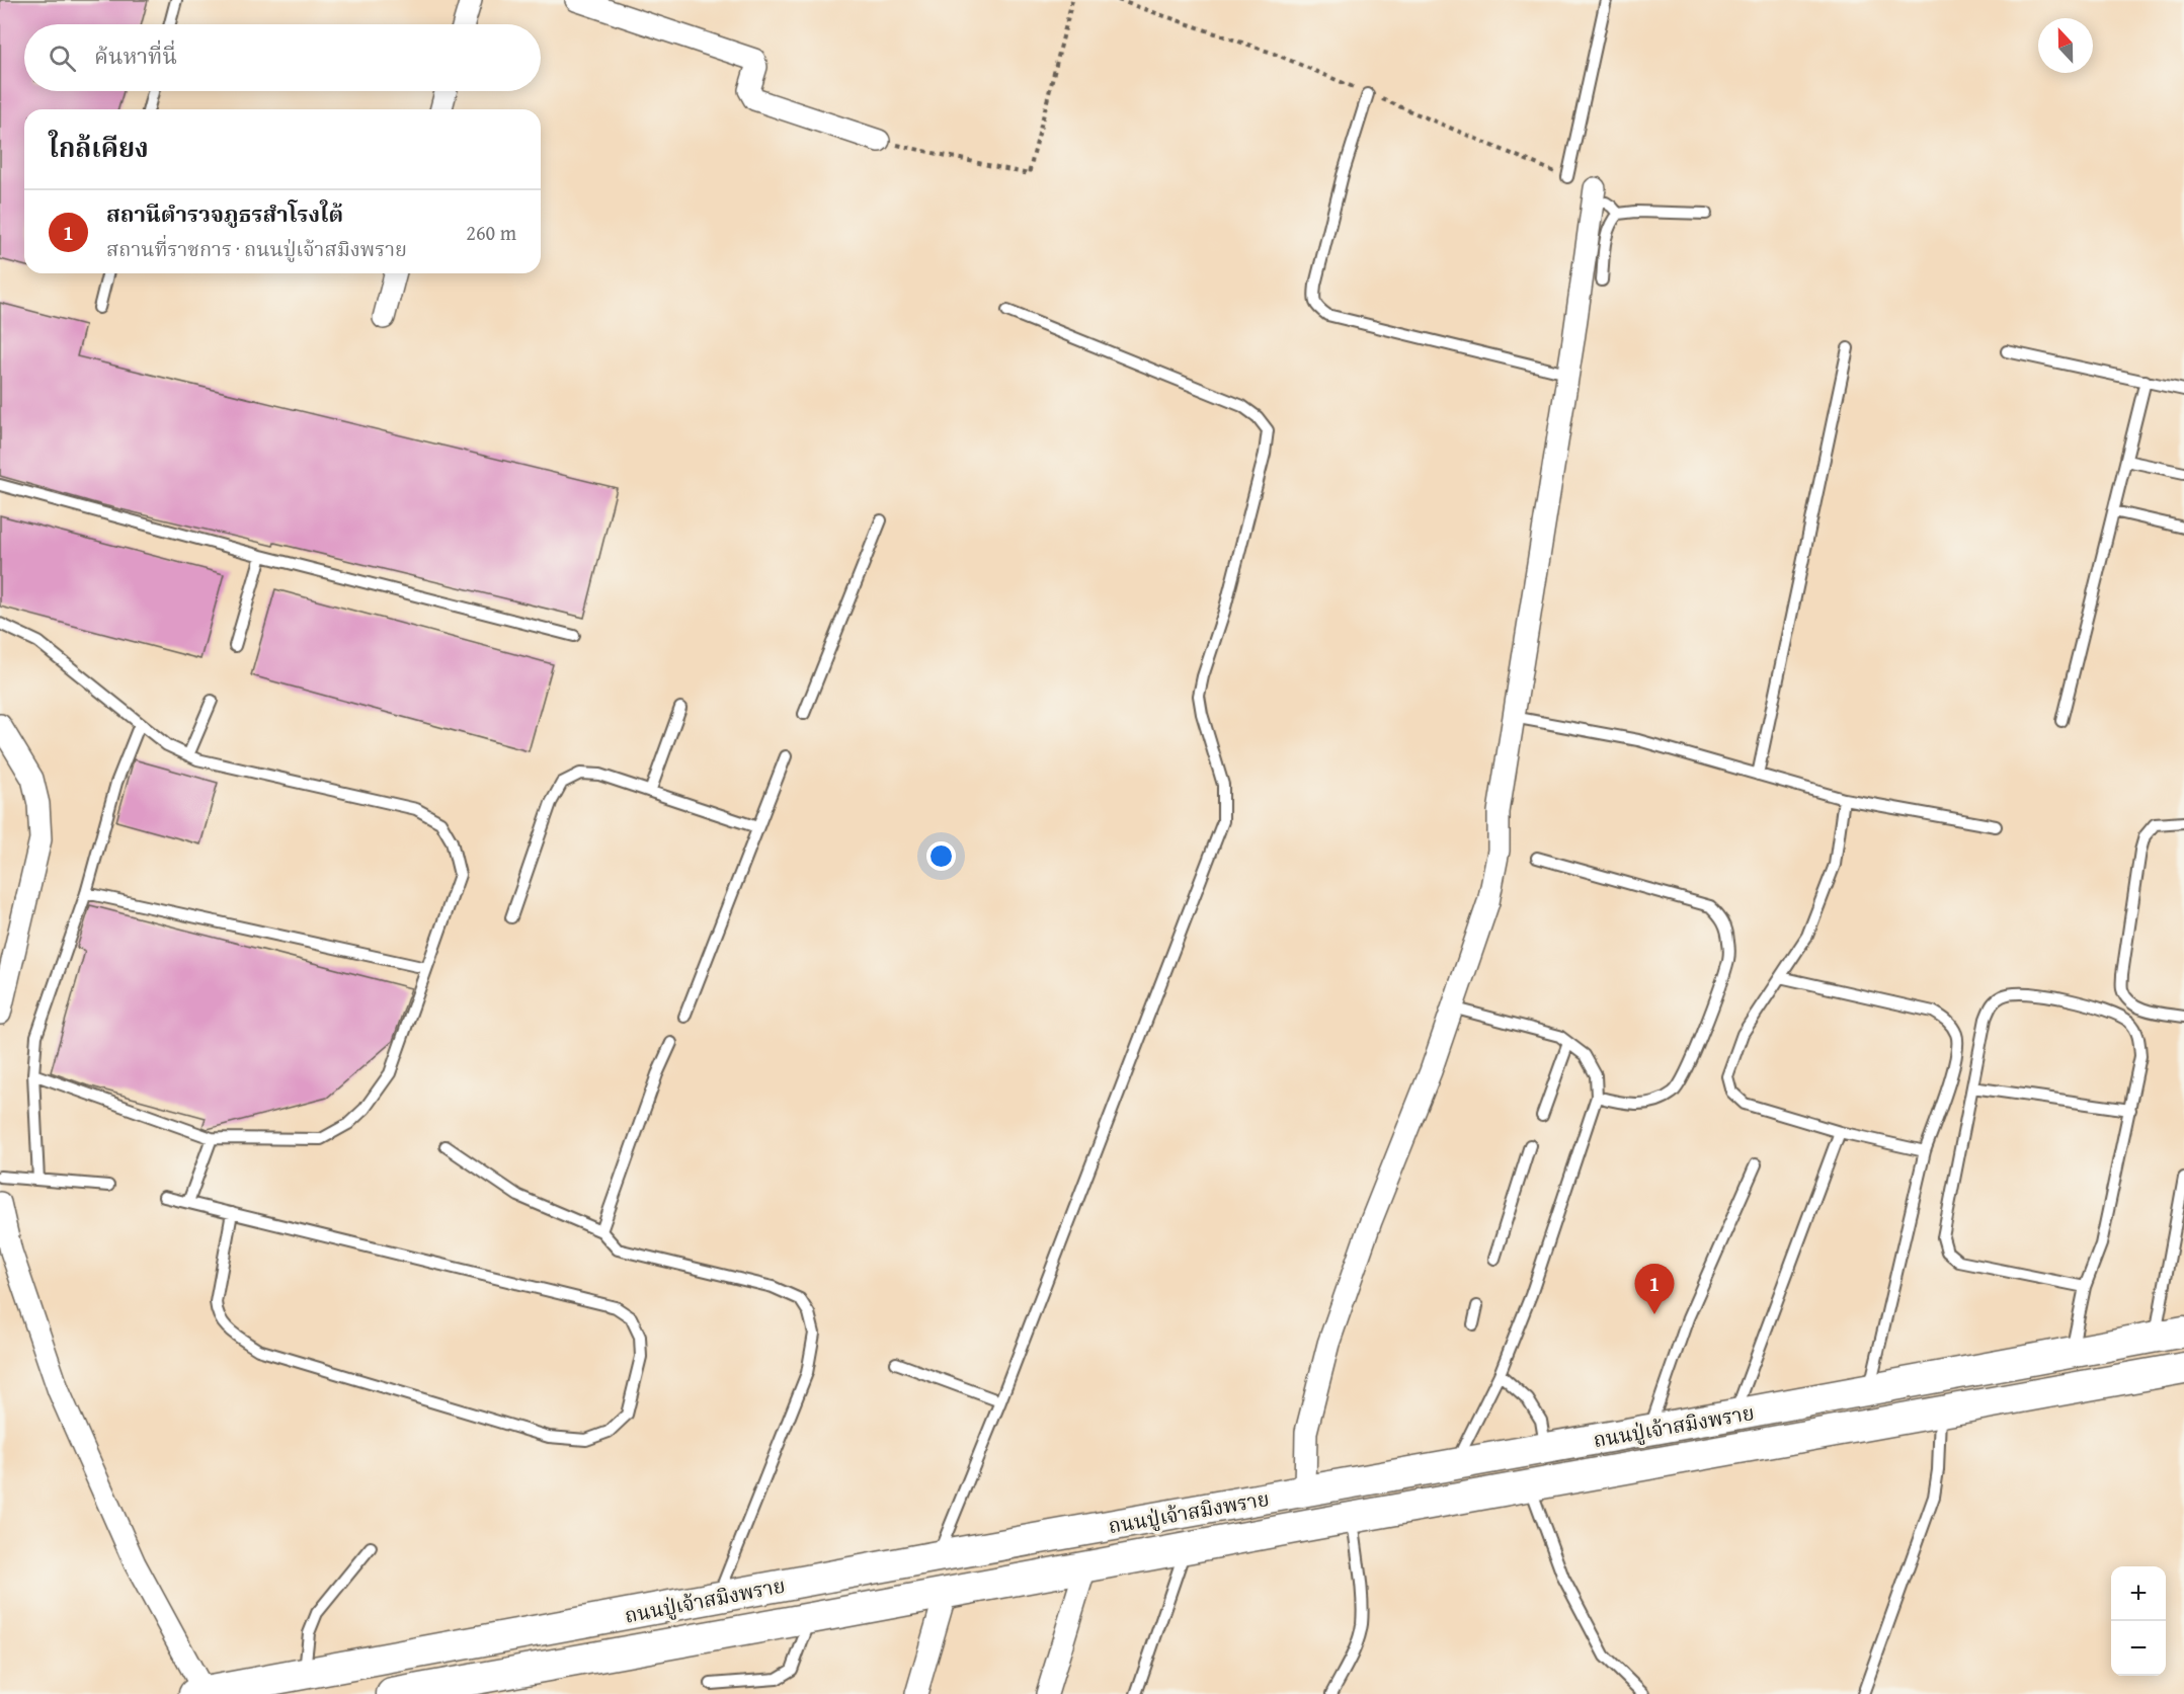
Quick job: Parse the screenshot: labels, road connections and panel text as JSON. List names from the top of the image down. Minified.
{"streets":{"main road":["ถนนปู่เจ้าสมิงพราย"]},"north":"top","page":{"search":"ค้นหาที่นี่","heading":"ใกล้เคียง","list":[{"mark":"1","name":"สถานีตำรวจภูธรสำโรงใต้","note":"สถานที่ราชการ · ถนนปู่เจ้าสมิงพราย","value":"260 m"}],"pins":"1","map_buttons":["+","−"]}}
